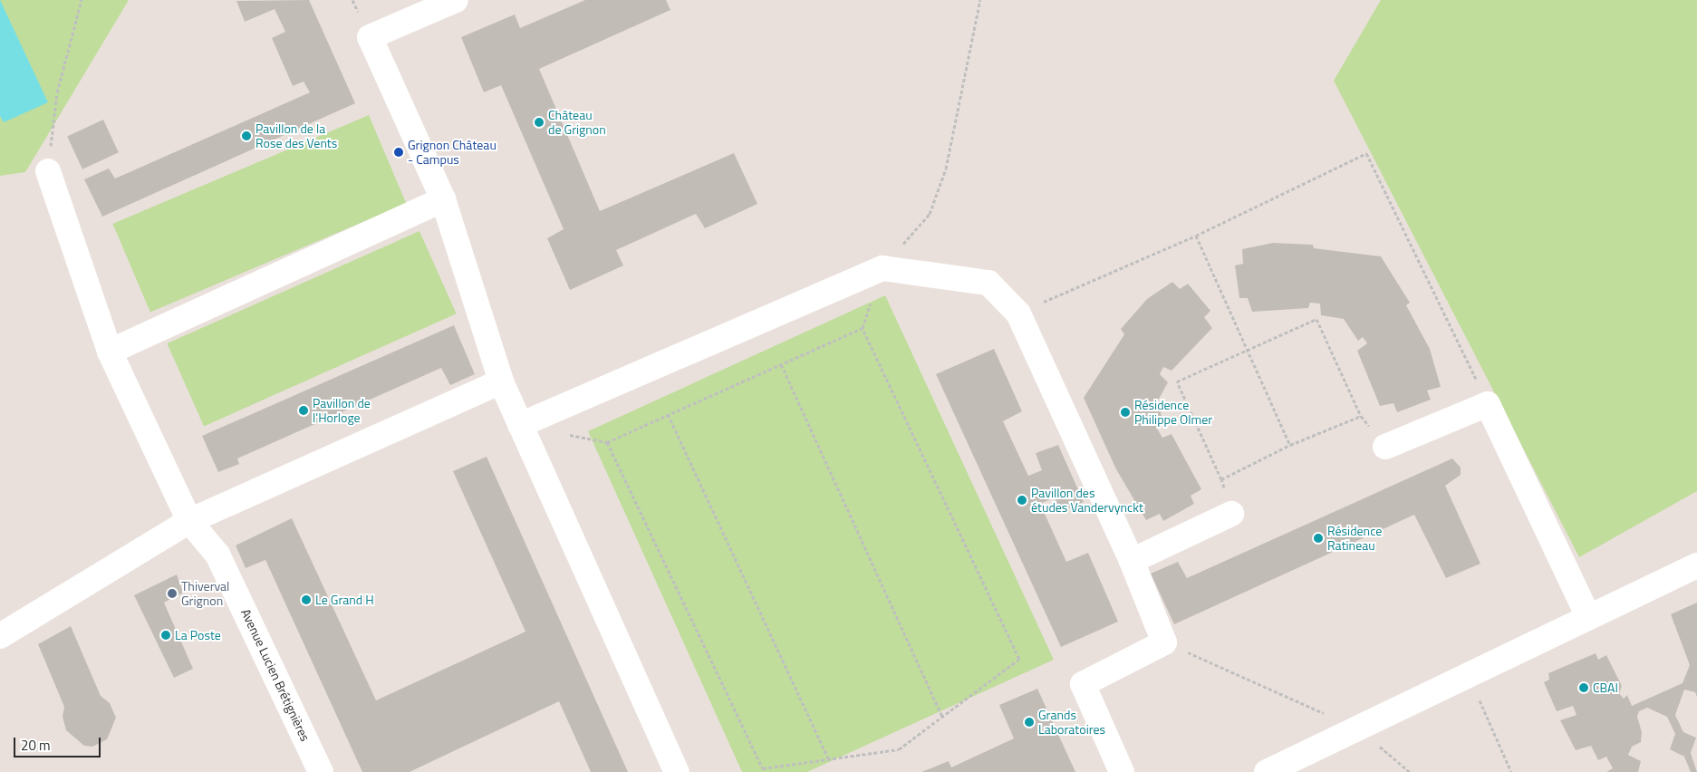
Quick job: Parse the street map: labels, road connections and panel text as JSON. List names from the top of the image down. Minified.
{"streets":{"street":["Avenue Lucien Brétignières"]},"places":["Château de Grignon","Pavillon de la Rose des Vents","Grignon Château - Campus","Pavillon de l'Horloge","Résidence Philippe Olmer","Pavillon des études Vandervynckt","Résidence Ratineau","Thiverval Grignon","Le Grand H","La Poste","CBAI","Grands Laboratoires"],"scale_bar":"20 m"}
